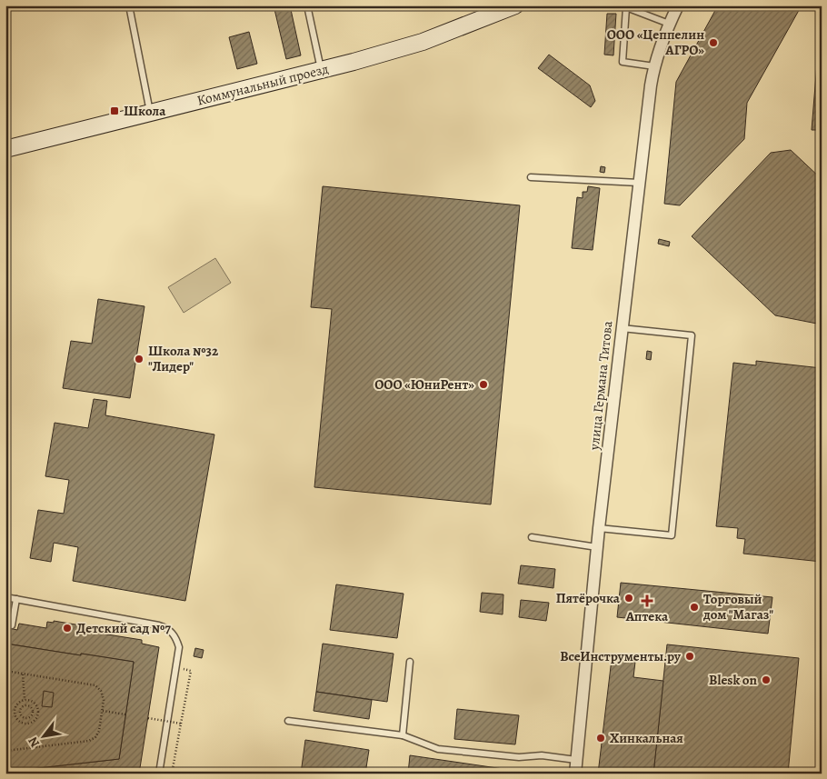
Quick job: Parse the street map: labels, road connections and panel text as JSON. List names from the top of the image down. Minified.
{"streets":{"street":["Коммунальный проезд","улица Германа Титова"]},"places":{"other":["ООО «Цеппелин АГРО»","Школа №32 \"Лидер\"","ООО «ЮниРент»","Пятёрочка","Торговый дом \"Магаз\"","Детский сад №7","ВсеИнструменты.ру","Blesk on","Хинкальная"],"transit":["Школа"],"health":["Аптека"]},"north":"bottom left"}
